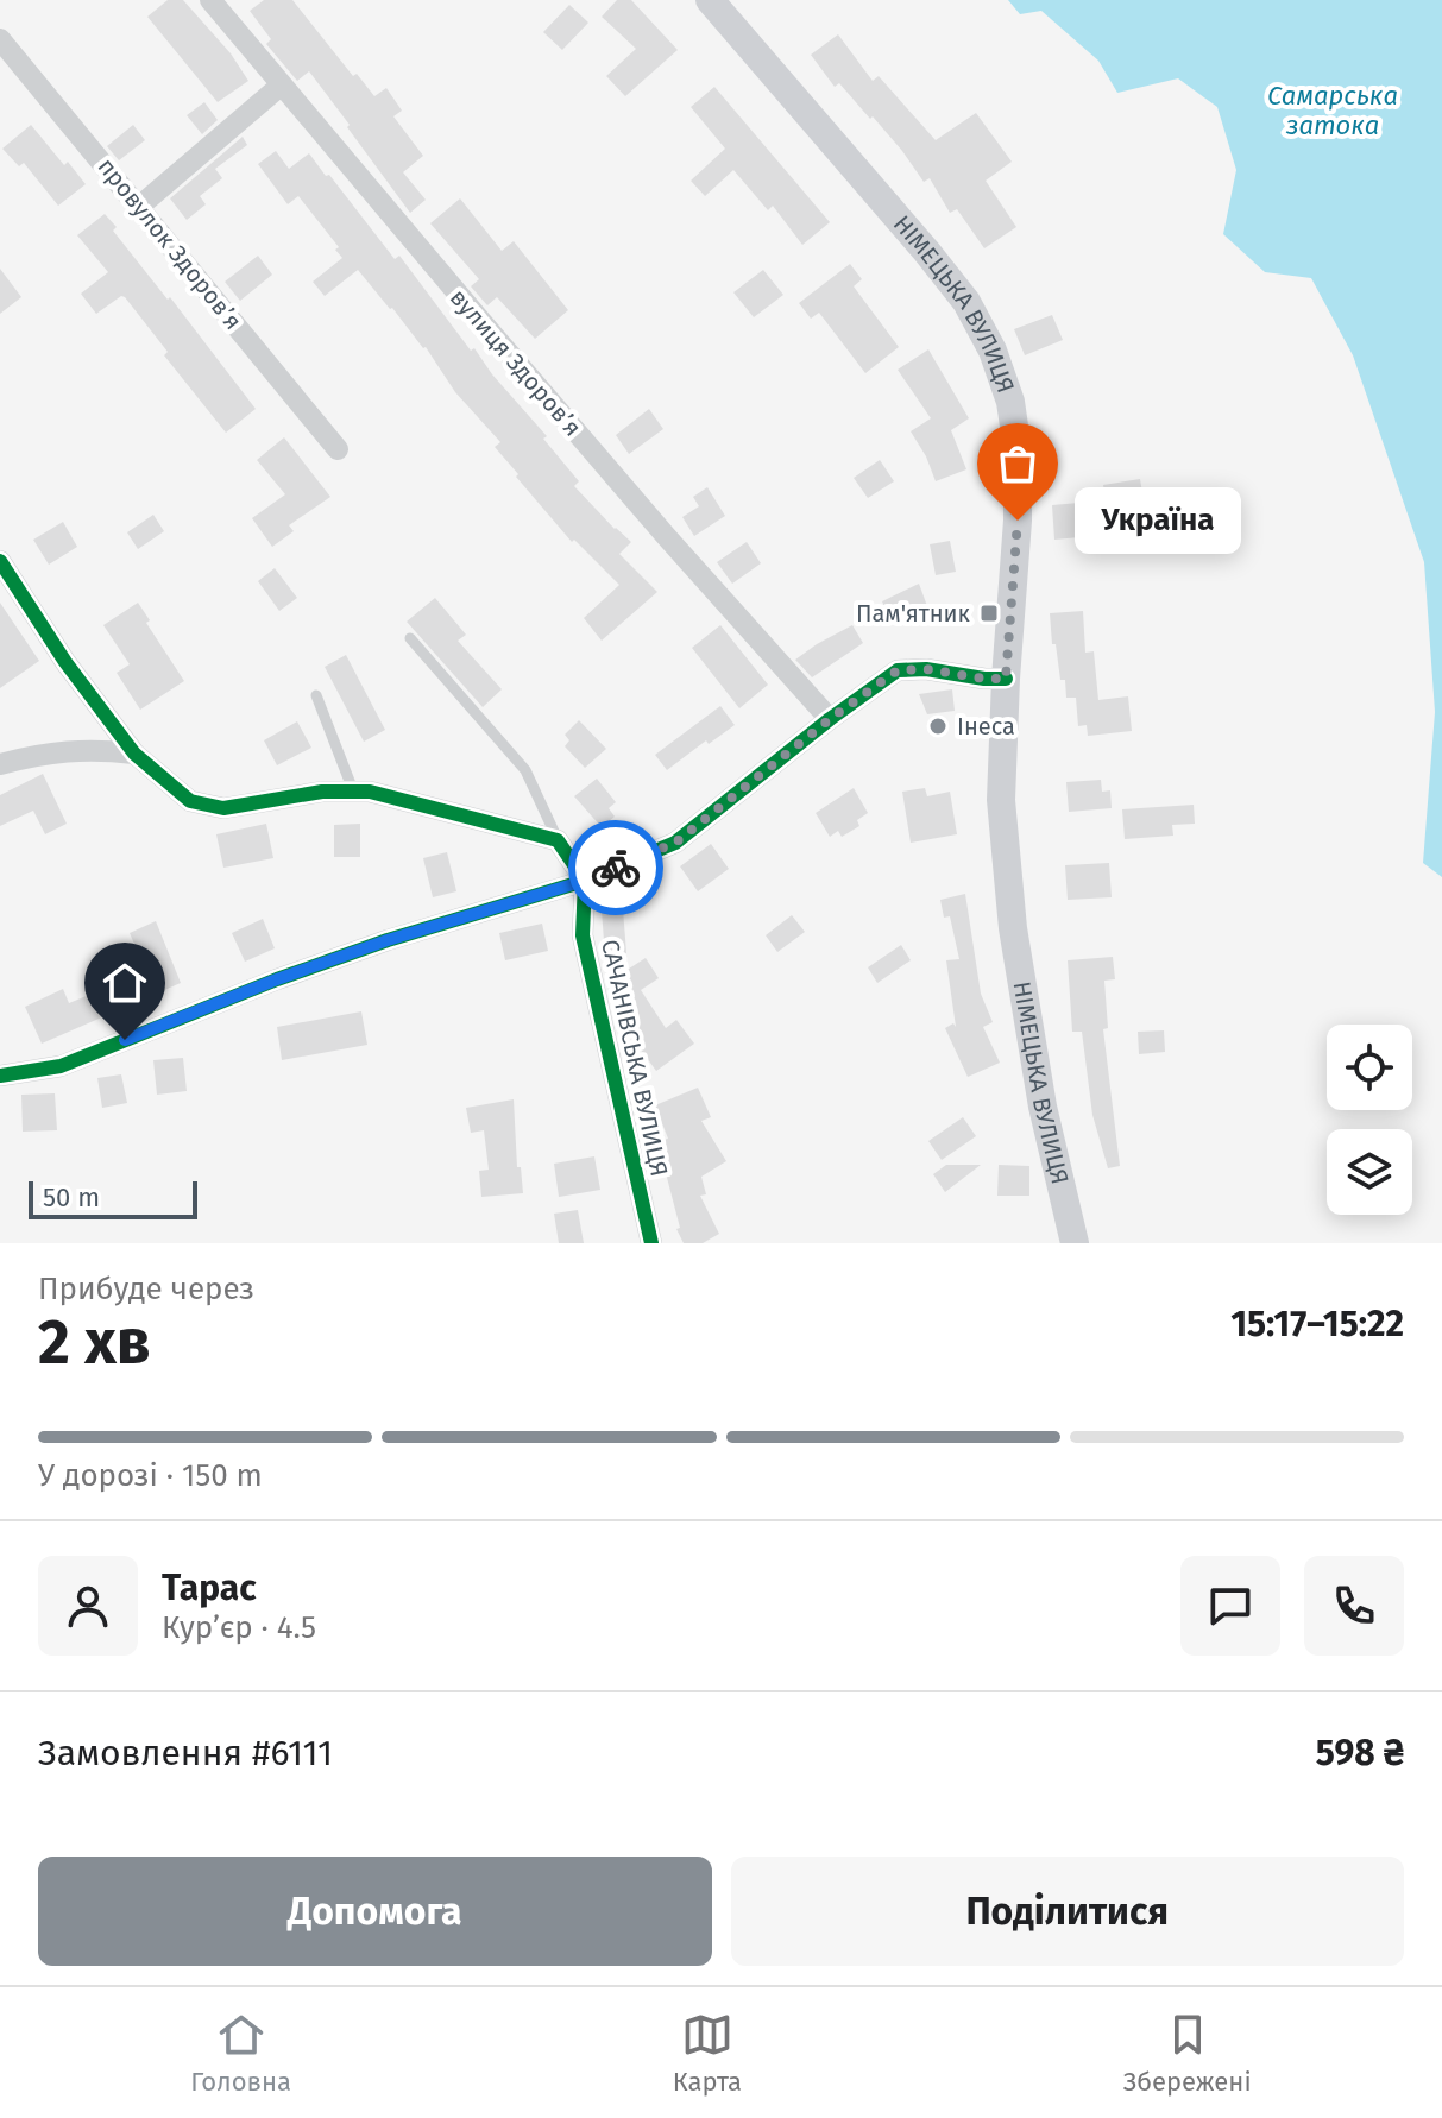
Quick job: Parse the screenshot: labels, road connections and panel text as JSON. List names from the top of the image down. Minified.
{"streets":{"main road":["НІМЕЦЬКА ВУЛИЦЯ"],"street":["провулок Здоровʼя","вулиця Здоровʼя","САЧАНІВСЬКА ВУЛИЦЯ"]},"water":["Самарська затока"],"places":{"other":["Україна","Інеса"],"transit":["Пам'ятник"]},"scale_bar":"50 m","page":{"bubble":"Україна","scale":"50 m","heading":["2 хв","Прибуде через","15:17–15:22"],"panel":["Тарас","Кур’єр · 4.5","Замовлення #6111","598 ₴"],"bar":"У дорозі · 150 m","buttons":["Допомога","Поділитися"],"tabs":["Головна","Карта","Збережені"]}}
